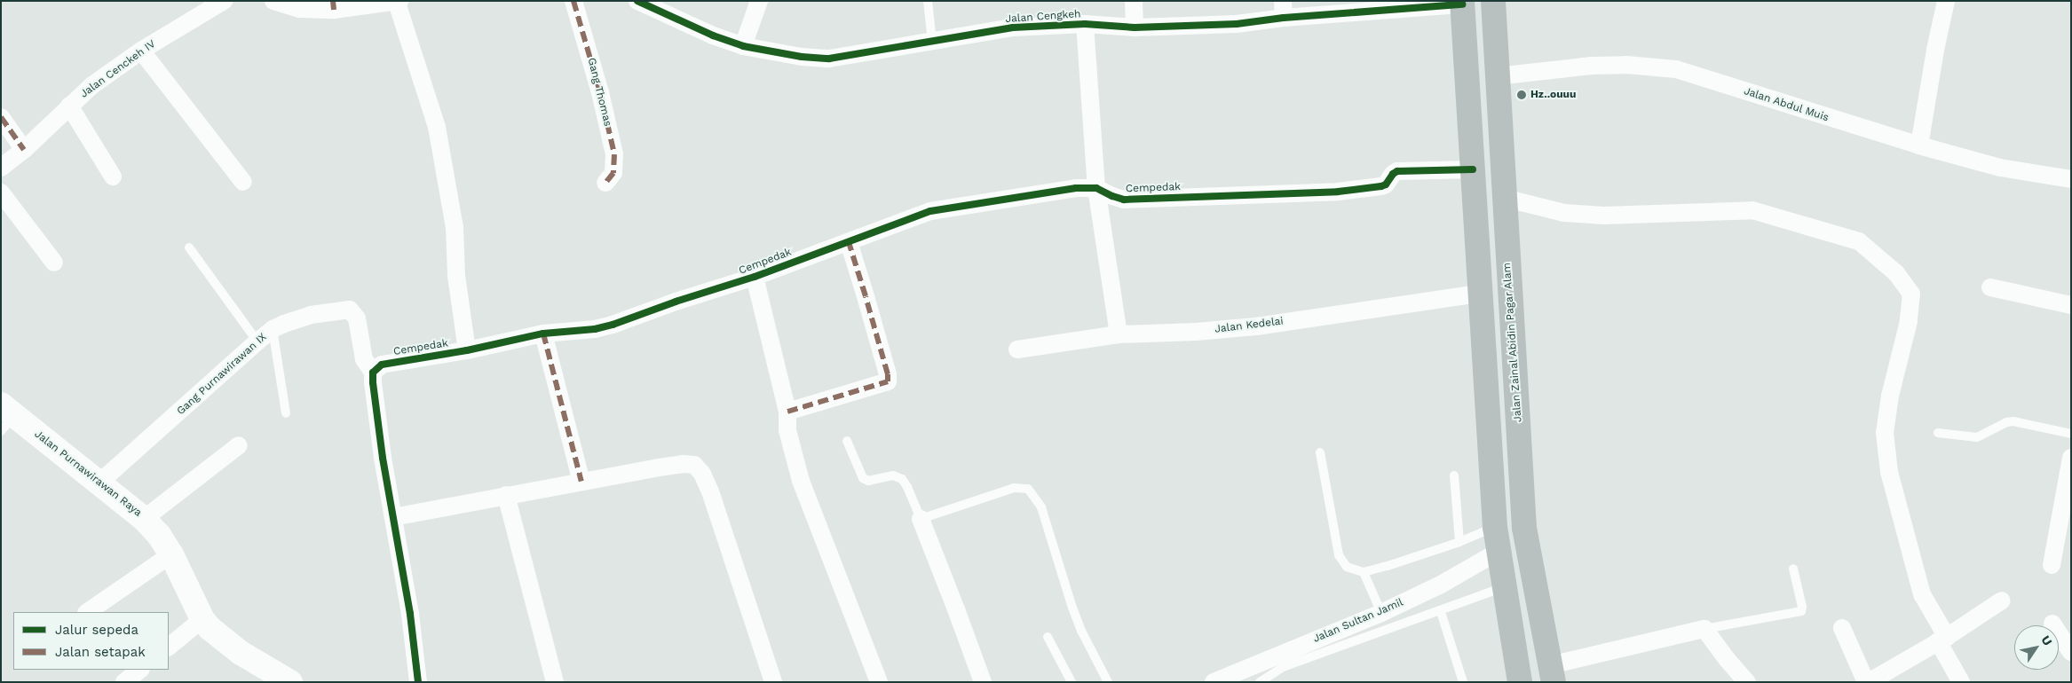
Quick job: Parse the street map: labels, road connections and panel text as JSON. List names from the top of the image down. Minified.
{"streets":{"highway":["Jalan Zainal Abidin Pagar Alam"],"street":["Jalan Cengkeh","Jalan Cenckeh IV","Gang Thomas","Jalan Abdul Muis","Cempedak","Jalan Kedelai","Gang Purnawirawan IX","Jalan Purnawirawan Raya","Jalan Sultan Jamil"]},"crossings":[["Jalan Abdul Muis","Jalan Zainal Abidin Pagar Alam"],["Cempedak","Gang Purnawirawan IX"],["Gang Purnawirawan IX","Jalan Purnawirawan Raya"]],"places":["Hz..ouuu"],"legend":["Jalur sepeda","Jalan setapak"],"north":"top right"}
